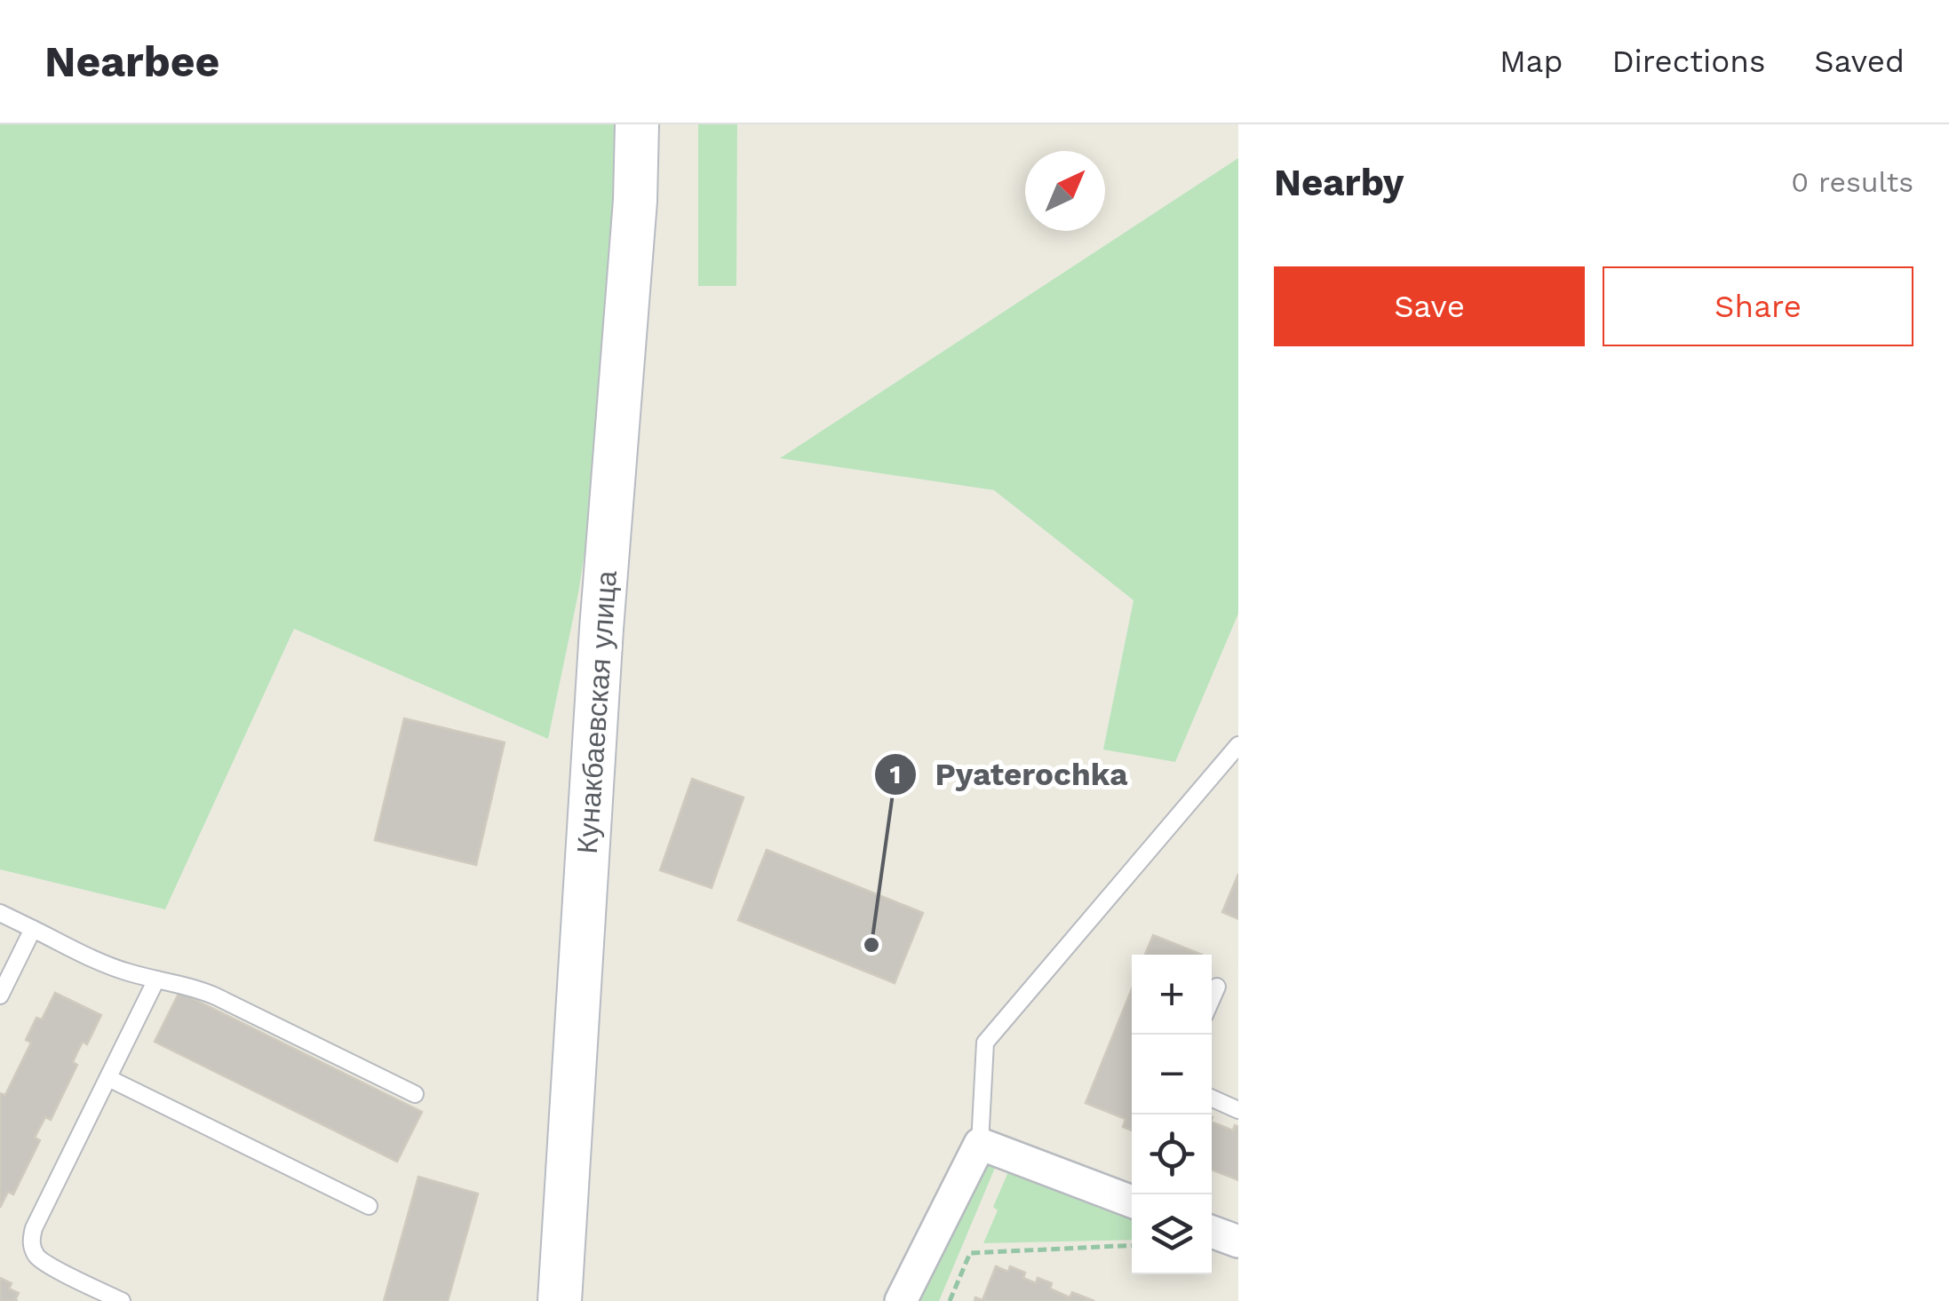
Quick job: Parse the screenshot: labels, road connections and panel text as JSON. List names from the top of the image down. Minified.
{"streets":{"main road":["Кунакбаевская улица"]},"places":["Pyaterochka"],"north":"top right","page":{"header":"Nearbee","nav":["Map","Directions","Saved"],"heading":["Nearby","0 results"],"buttons":["Save","Share"],"map_buttons":["+","−"]}}
